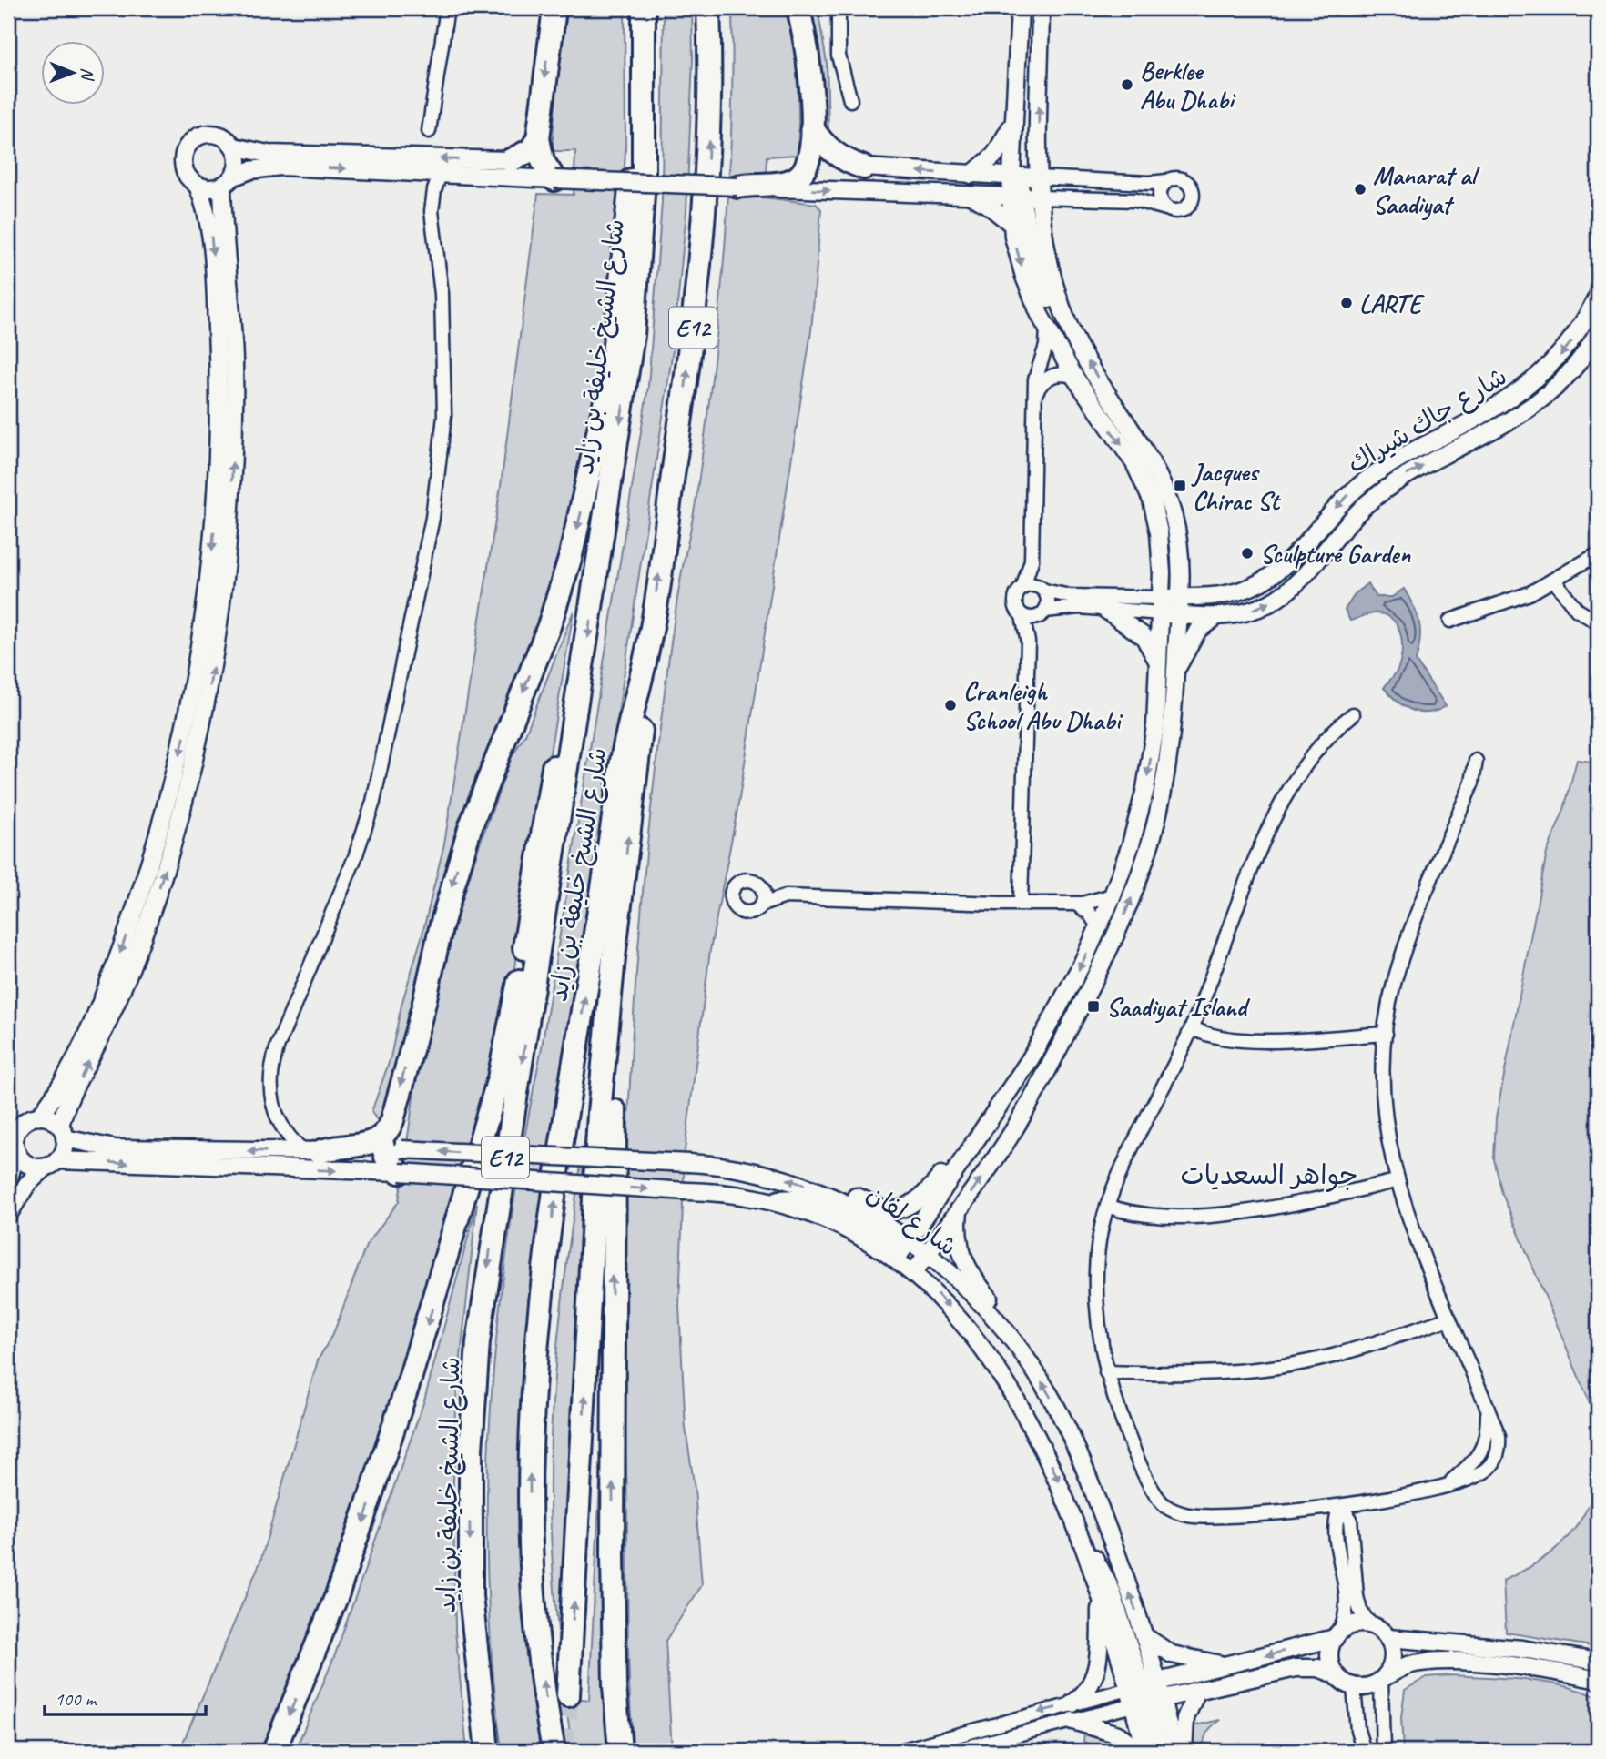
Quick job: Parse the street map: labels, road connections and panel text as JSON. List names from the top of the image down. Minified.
{"streets":{"highway":["E12","شارع الشيخ خليفة بن زايد"],"street":["شارع جاك شيراك","شارع لفان"]},"districts":["جواهر السعديات"],"places":{"other":["Berklee Abu Dhabi","Manarat al Saadiyat","LARTE","Sculpture Garden","Cranleigh School Abu Dhabi"],"transit":["Jacques Chirac St","Saadiyat Island"]},"scale_bar":"100 m","north":"right"}
